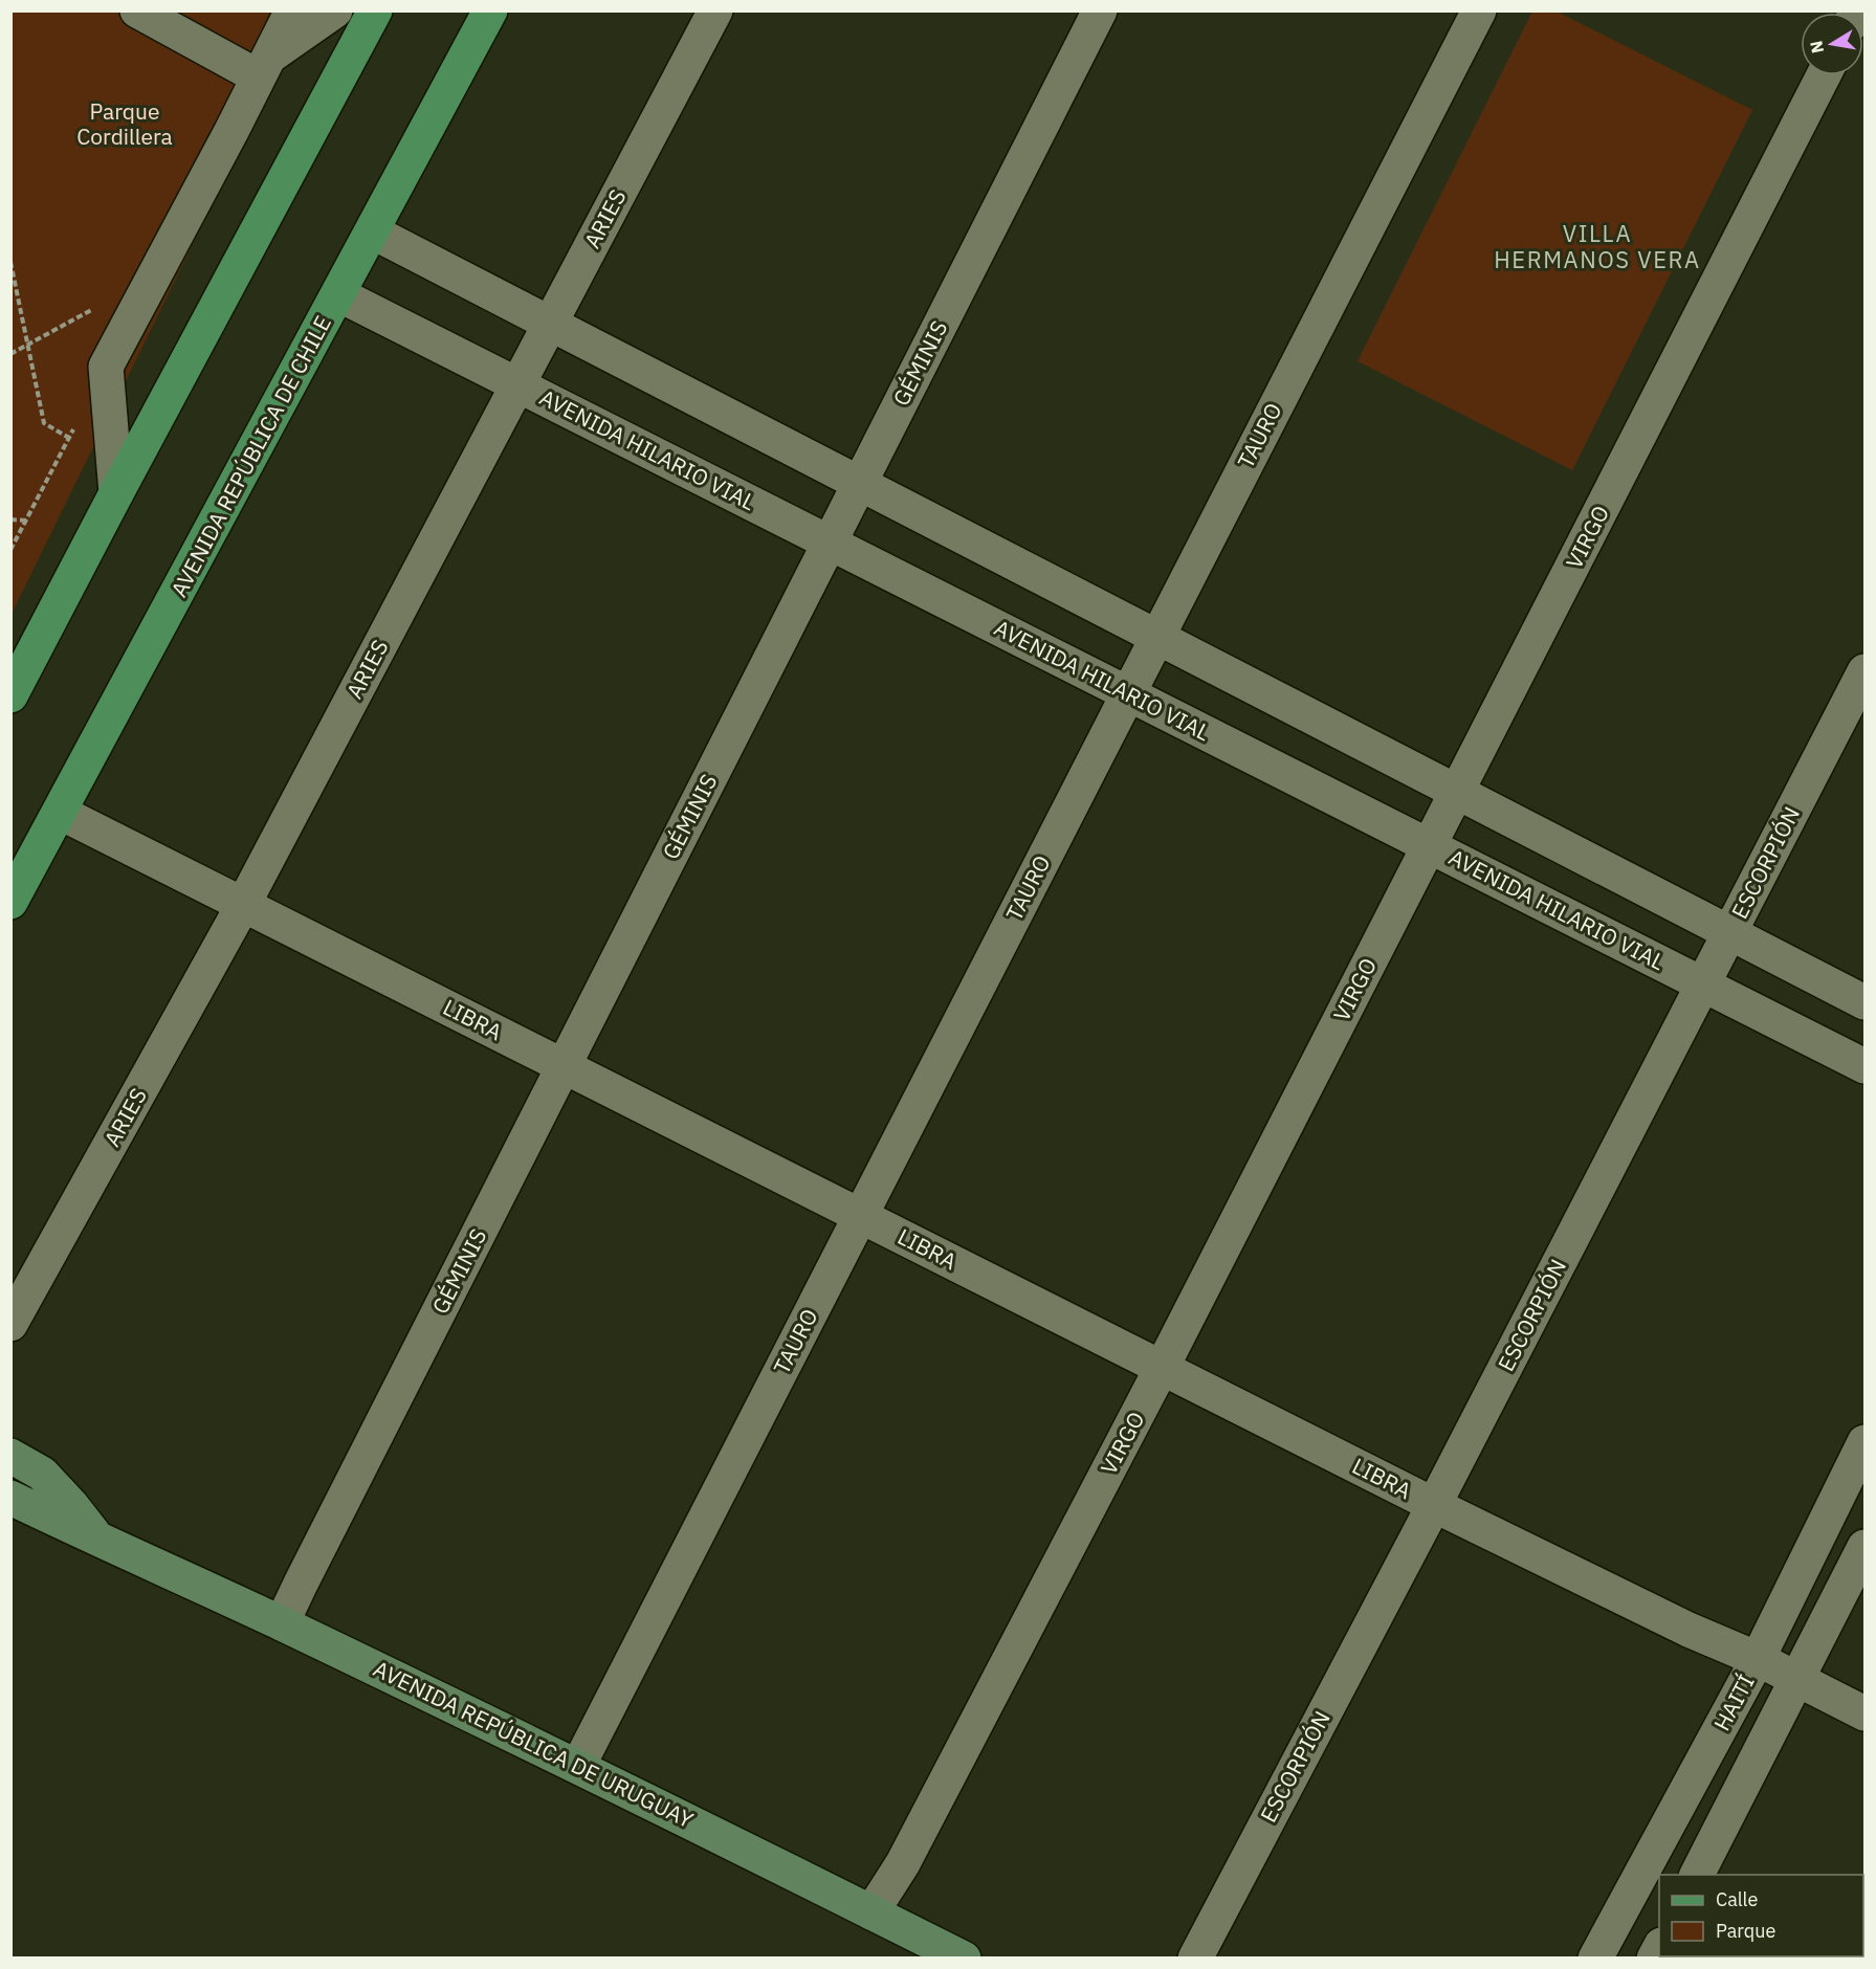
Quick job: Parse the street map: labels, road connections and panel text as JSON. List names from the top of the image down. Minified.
{"streets":{"main road":["AVENIDA REPÚBLICA DE CHILE","AVENIDA REPÚBLICA DE URUGUAY"],"street":["ARIES","GÉMINIS","TAURO","AVENIDA HILARIO VIAL","VIRGO","ESCORPIÓN","LIBRA","HAITÍ"]},"crossings":[["ARIES","AVENIDA HILARIO VIAL"],["ARIES","LIBRA"],["GÉMINIS","AVENIDA HILARIO VIAL"],["GÉMINIS","LIBRA"],["GÉMINIS","AVENIDA REPÚBLICA DE URUGUAY"],["TAURO","AVENIDA HILARIO VIAL"],["TAURO","LIBRA"],["TAURO","AVENIDA REPÚBLICA DE URUGUAY"],["AVENIDA HILARIO VIAL","AVENIDA REPÚBLICA DE CHILE"],["AVENIDA HILARIO VIAL","VIRGO"],["AVENIDA HILARIO VIAL","ESCORPIÓN"],["AVENIDA REPÚBLICA DE CHILE","LIBRA"],["VIRGO","LIBRA"],["VIRGO","AVENIDA REPÚBLICA DE URUGUAY"],["ESCORPIÓN","LIBRA"],["LIBRA","HAITÍ"]],"districts":["VILLA HERMANOS VERA"],"parks":["Parque Cordillera"],"legend":["Calle","Parque"],"north":"left"}
